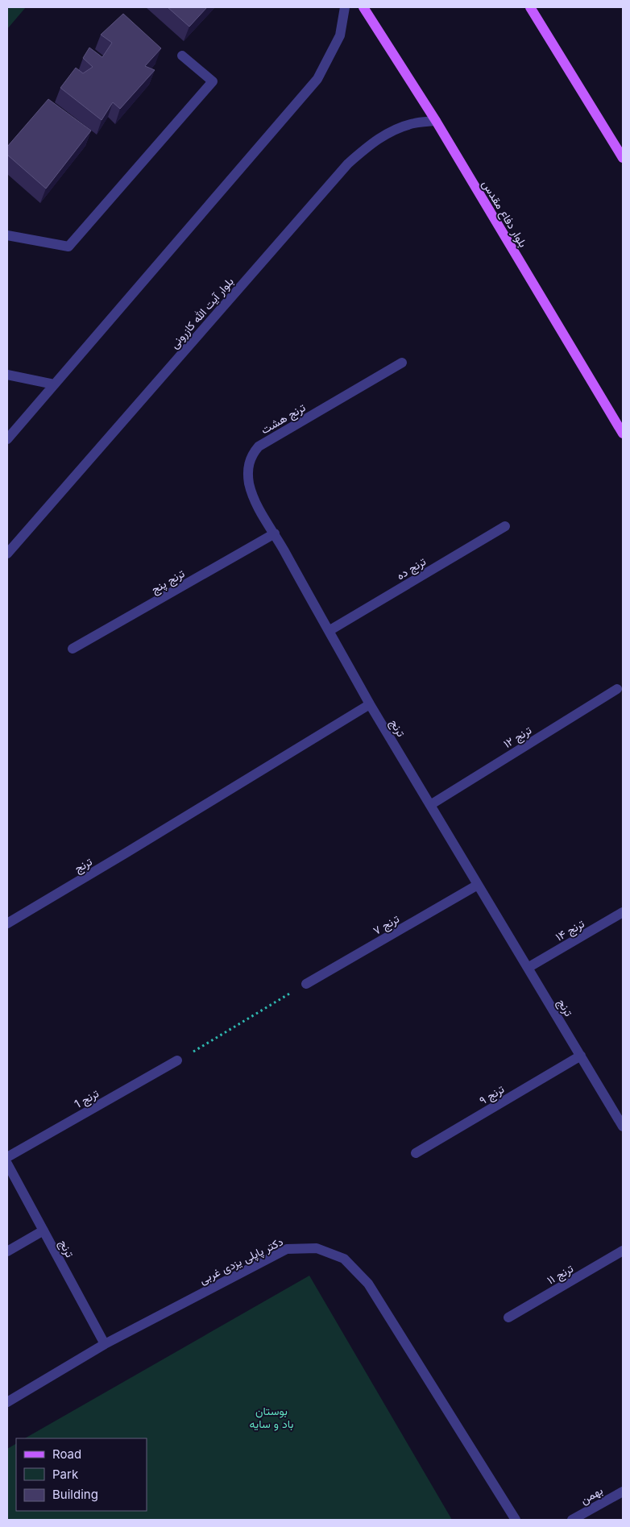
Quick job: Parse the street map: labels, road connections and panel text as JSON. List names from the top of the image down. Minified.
{"streets":{"main road":["بلوار دفاع مقدس"],"street":["بلوار آیت الله کازرونی","ترنج هشت","ترنج ده","ترنج پنج","ترنج","ترنج ۱۲","ترنج ۷","ترنج ۱۴","ترنج ۹","ترنج 1","دکتر پاپلی یزدی غربی","ترنج ۱۱","بهمن"]},"crossings":[["بلوار دفاع مقدس","بلوار آیت الله کازرونی"],["ترنج هشت","ترنج ده"],["ترنج هشت","ترنج پنج"],["ترنج هشت","ترنج"],["ترنج","ترنج ۱۲"],["ترنج","ترنج ۷"],["ترنج","ترنج ۱۴"],["ترنج","ترنج ۹"],["ترنج","دکتر پاپلی یزدی غربی"]],"parks":["بوستان باد و سایه"],"legend":["Road","Park","Building"]}
